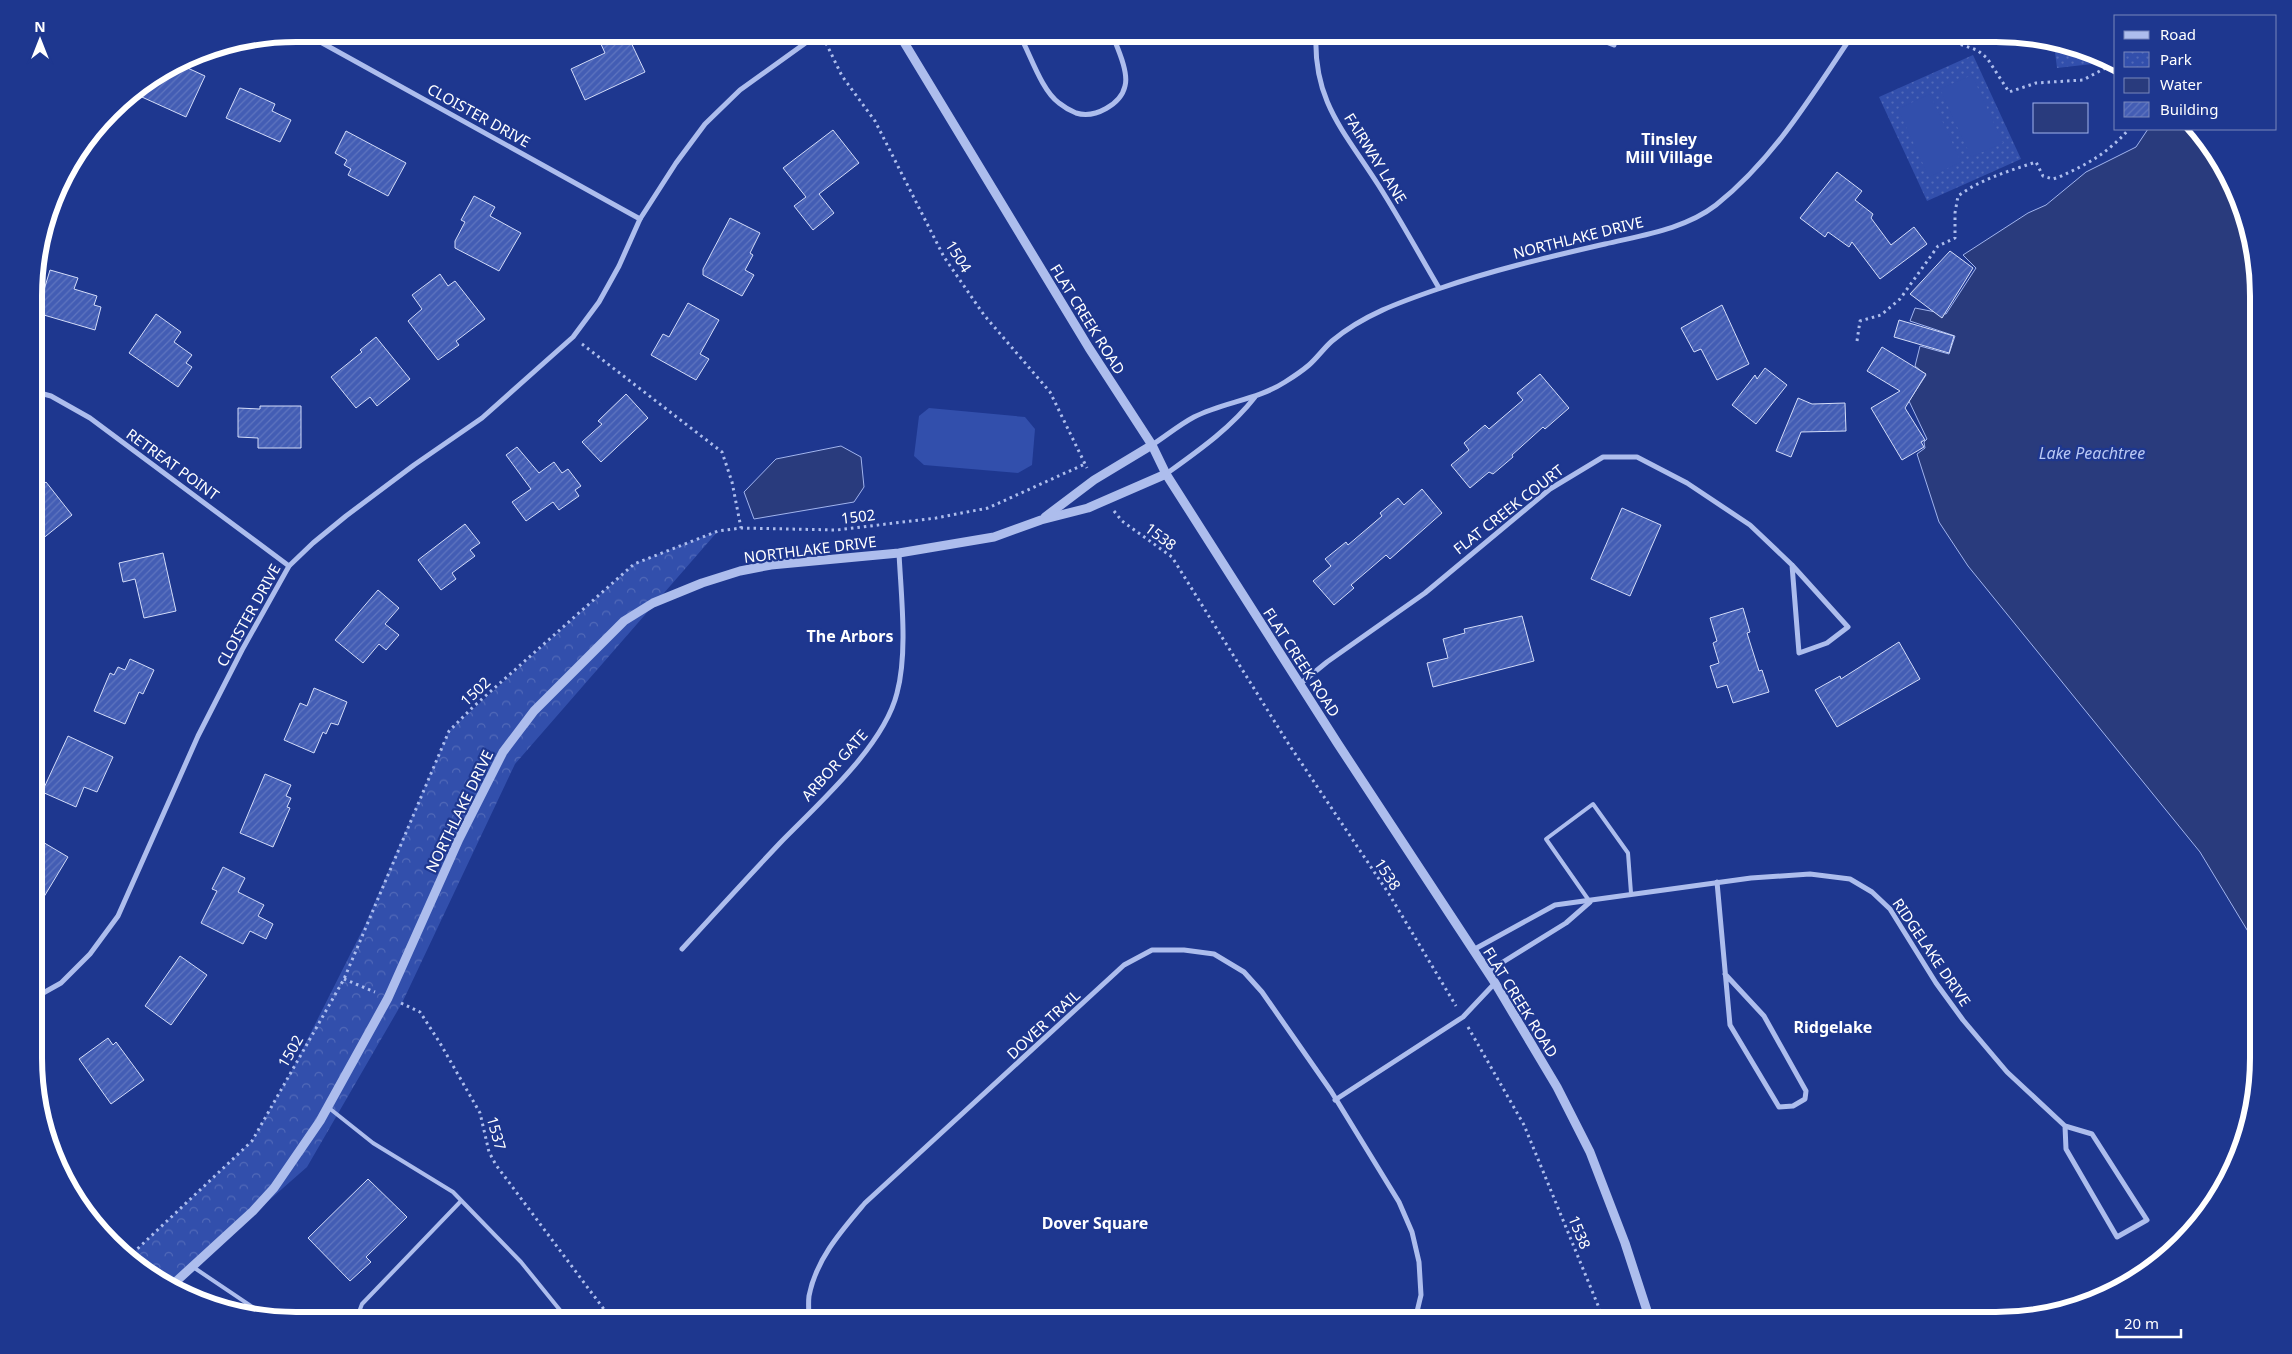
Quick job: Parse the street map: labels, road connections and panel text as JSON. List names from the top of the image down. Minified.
{"streets":{"street":["CLOISTER DRIVE","FAIRWAY LANE","NORTHLAKE DRIVE","FLAT CREEK ROAD","RETREAT POINT","FLAT CREEK COURT","ARBOR GATE","RIDGELAKE DRIVE","DOVER TRAIL"],"path":["1504","1502","1538","1537"]},"crossings":[["CLOISTER DRIVE","RETREAT POINT"],["FAIRWAY LANE","NORTHLAKE DRIVE"],["NORTHLAKE DRIVE","1504"],["NORTHLAKE DRIVE","FLAT CREEK ROAD"],["NORTHLAKE DRIVE","1538"],["NORTHLAKE DRIVE","ARBOR GATE"],["NORTHLAKE DRIVE","1537"],["1504","1502"],["FLAT CREEK ROAD","FLAT CREEK COURT"],["FLAT CREEK ROAD","RIDGELAKE DRIVE"],["1502","1537"]],"districts":["Tinsley Mill Village","The Arbors","Ridgelake","Dover Square"],"water":["Lake Peachtree"],"legend":["Road","Park","Water","Building"],"scale_bar":"20 m","north":"top"}
